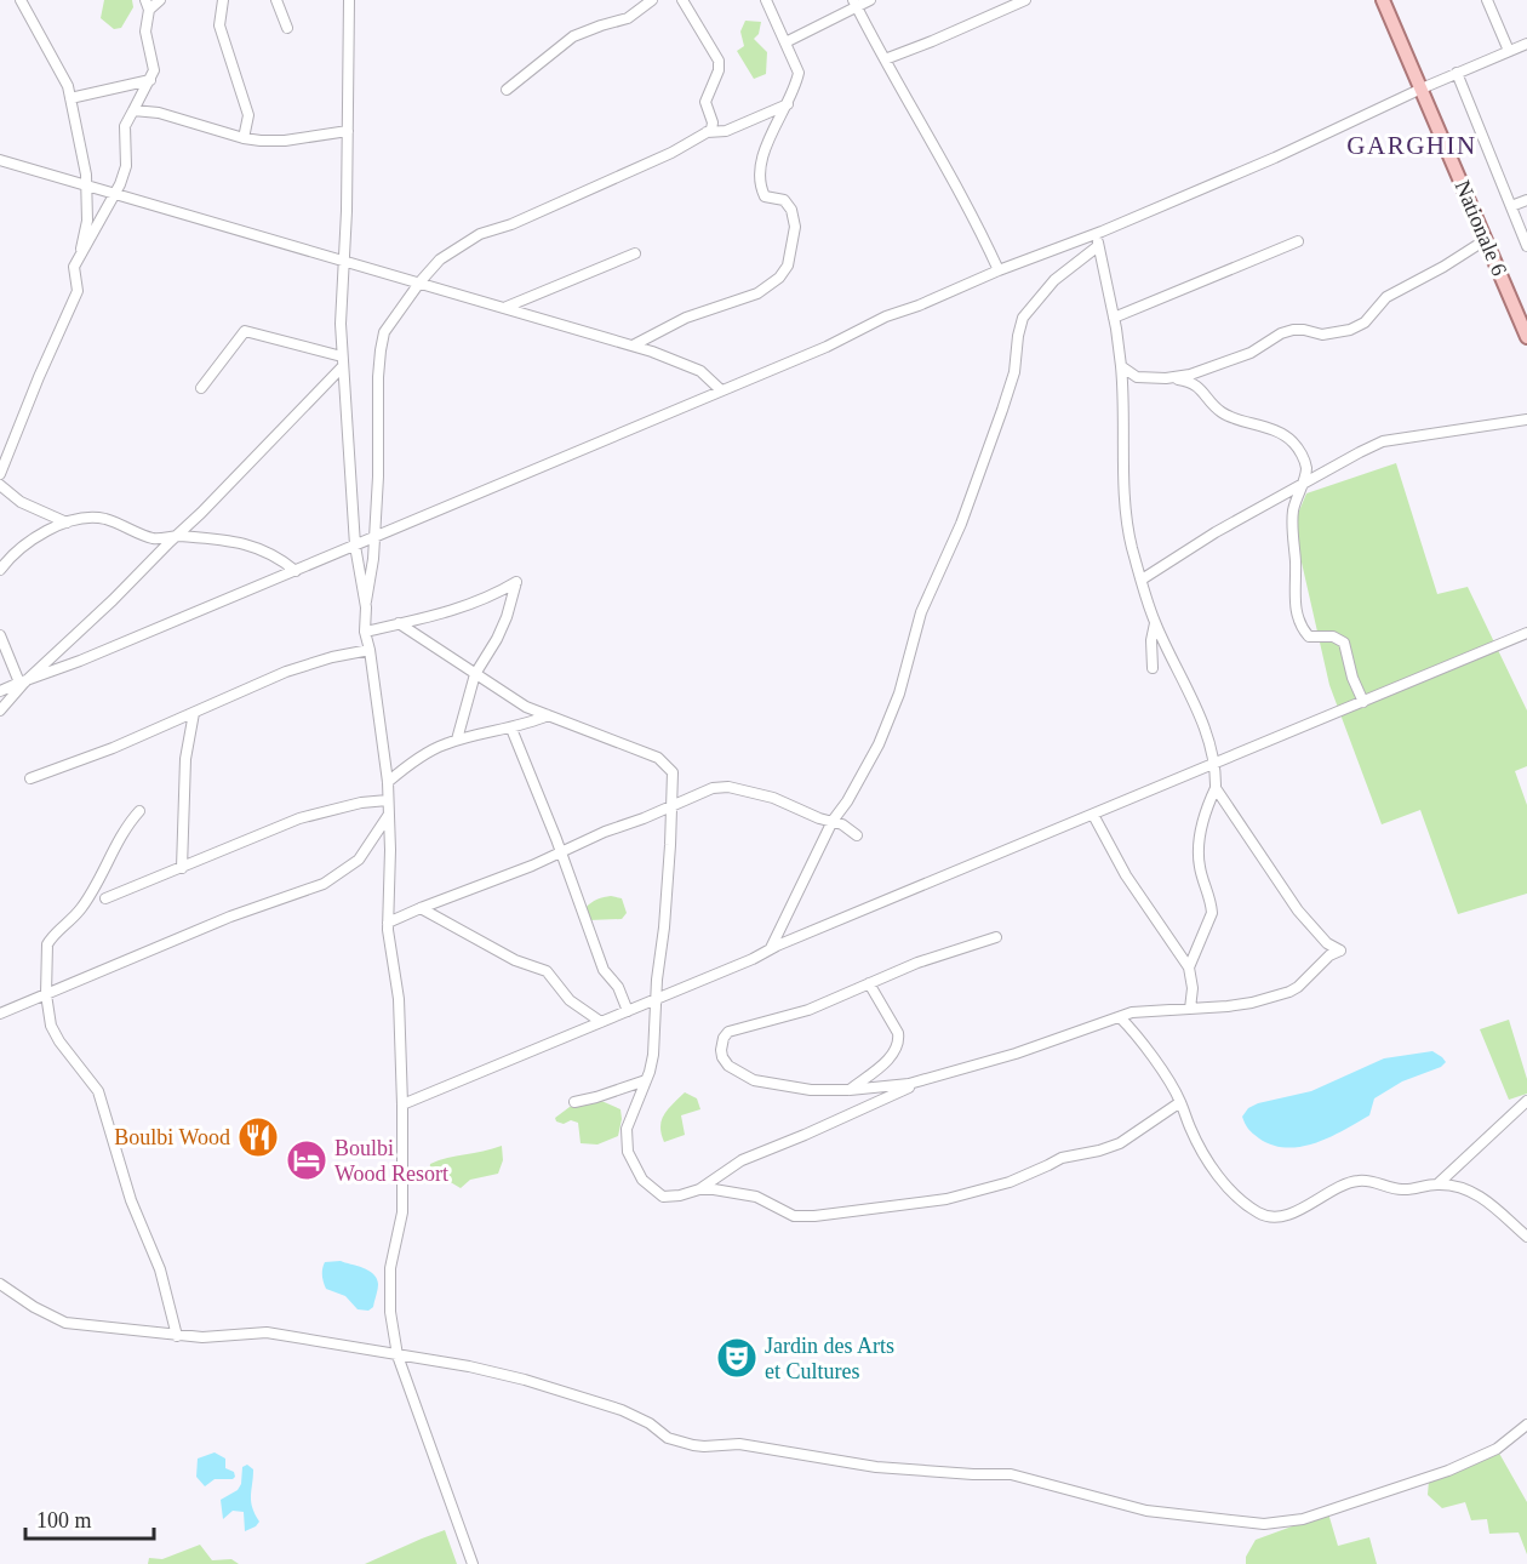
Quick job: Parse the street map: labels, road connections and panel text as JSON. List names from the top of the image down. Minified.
{"streets":{"main road":["Nationale 6"]},"districts":["GARGHIN"],"places":{"restaurant":["Boulbi Wood"],"hotel":["Boulbi Wood Resort"],"theatre":["Jardin des Arts et Cultures"]},"scale_bar":"100 m"}
